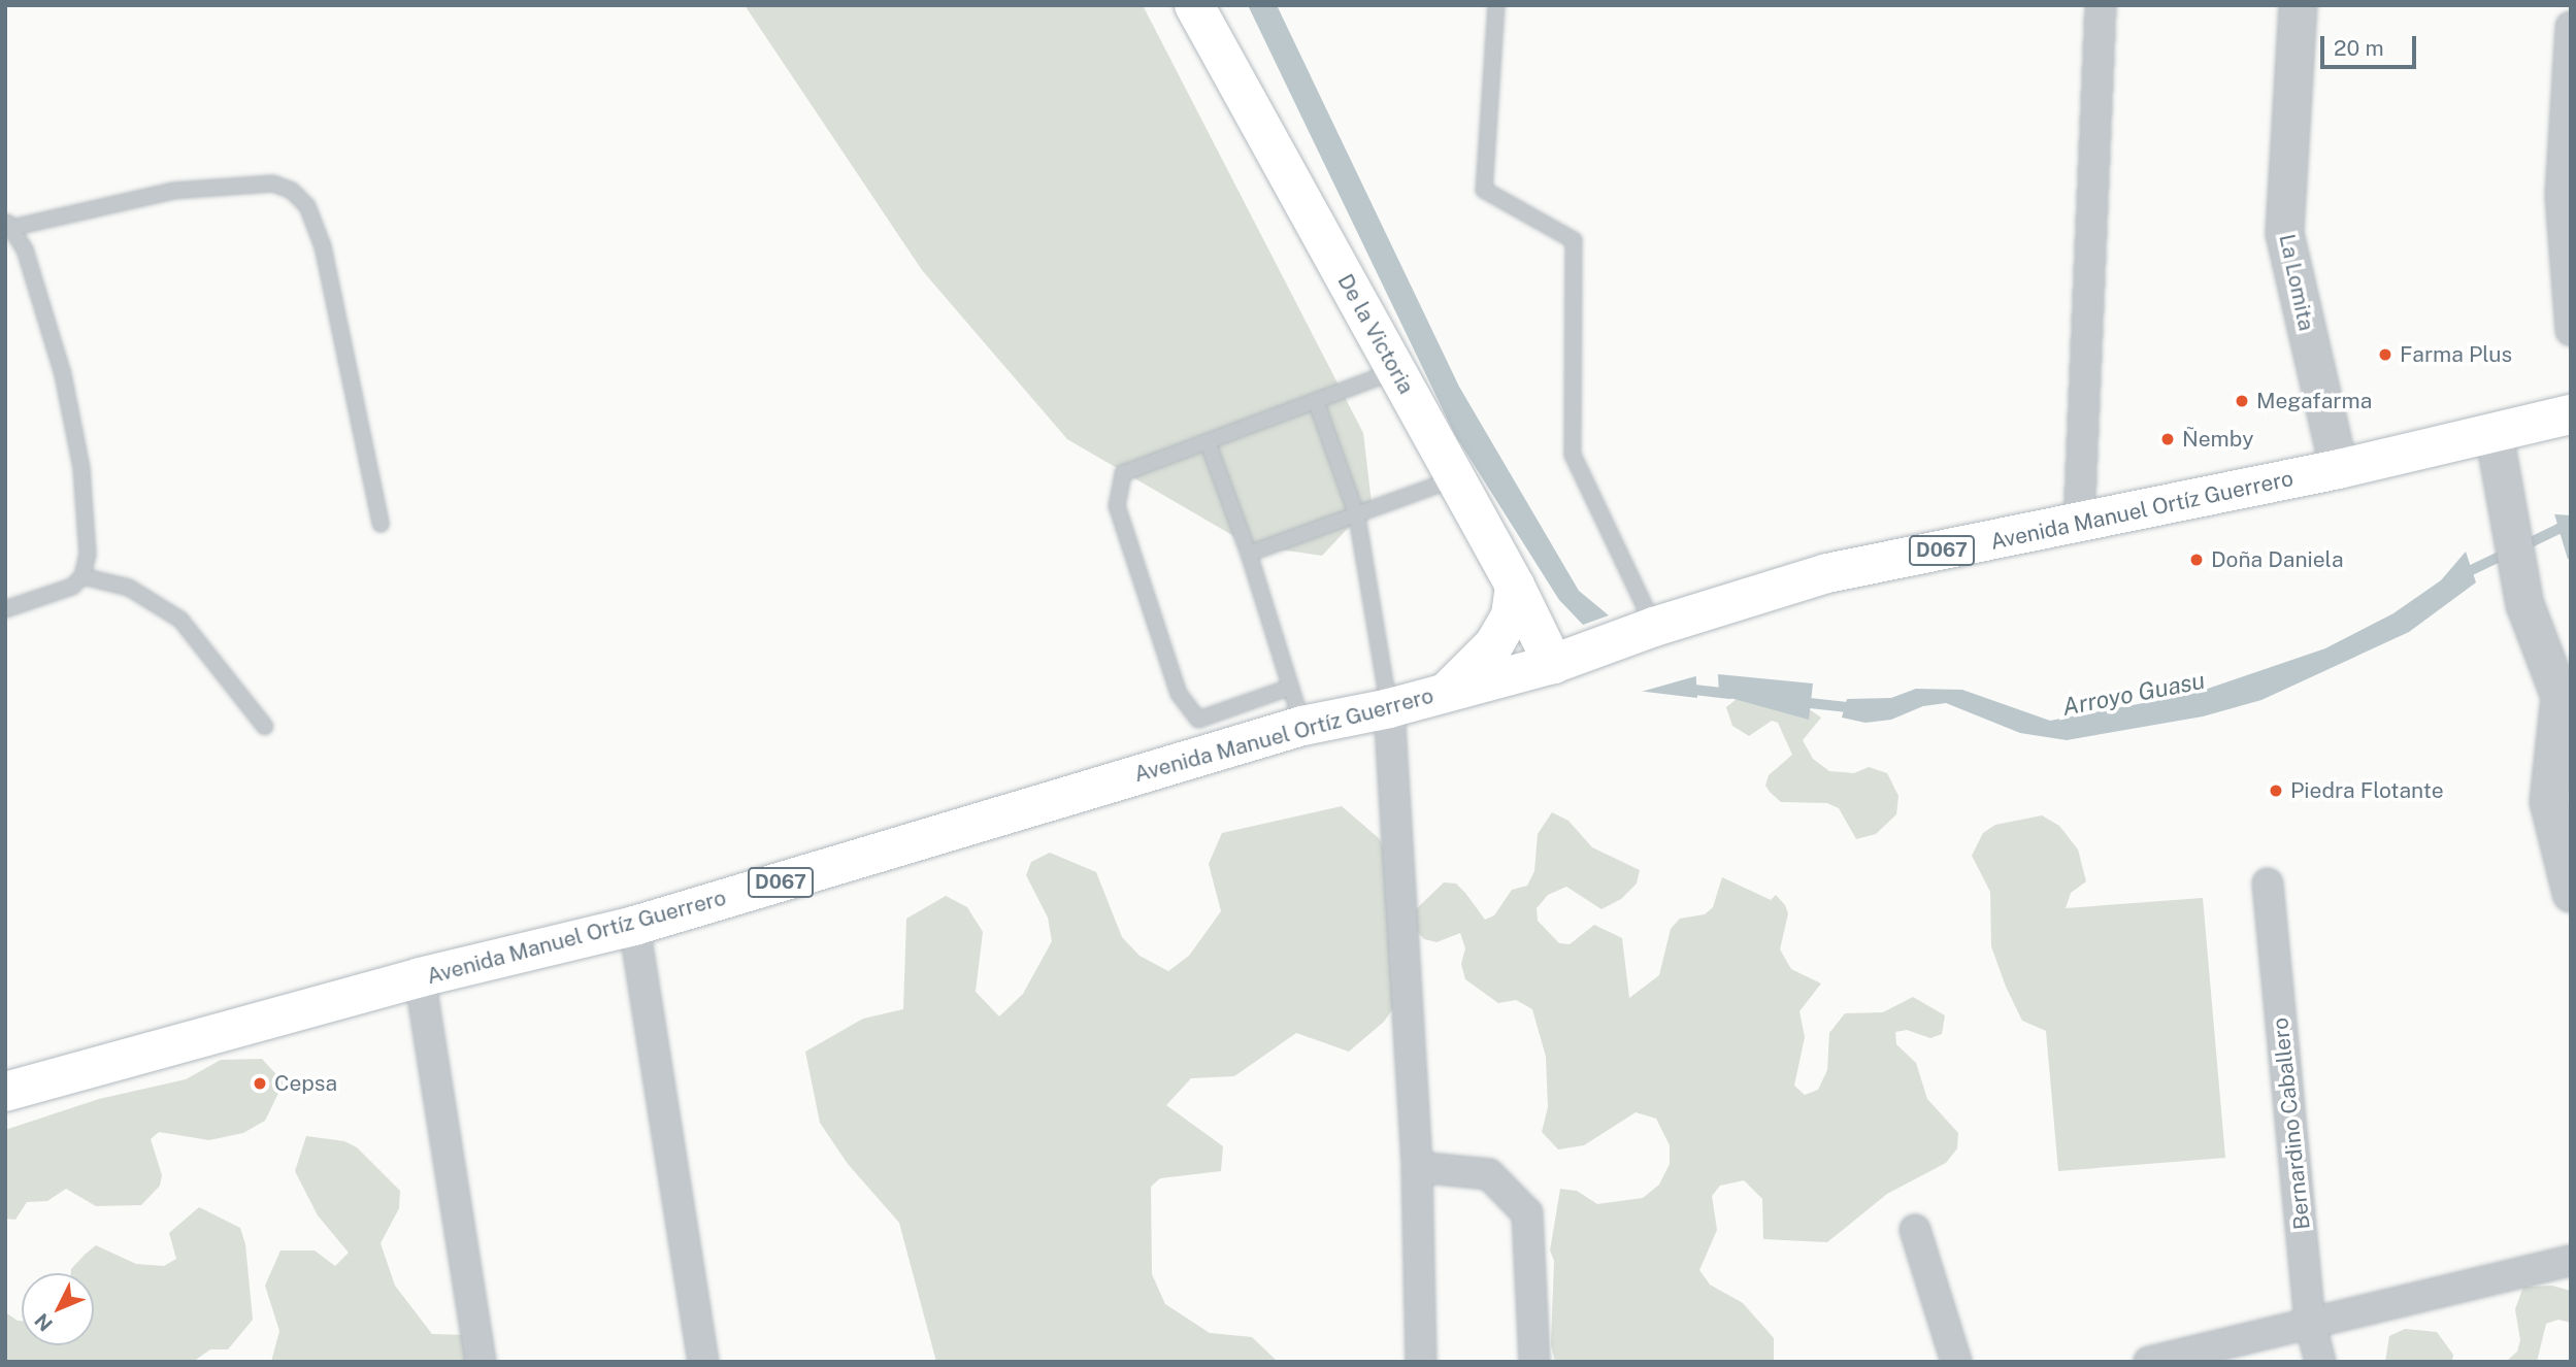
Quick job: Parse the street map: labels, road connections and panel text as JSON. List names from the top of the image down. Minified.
{"streets":{"main road":["De la Victoria","Avenida Manuel Ortíz Guerrero","D067"],"street":["La Lomita","Bernardino Caballero"]},"crossings":[["La Lomita","Avenida Manuel Ortíz Guerrero"],["De la Victoria","Avenida Manuel Ortíz Guerrero"]],"water":["Arroyo Guasu"],"places":["Farma Plus","Megafarma","Ñemby","Doña Daniela","Piedra Flotante","Cepsa"],"scale_bar":"20 m","north":"bottom left"}
